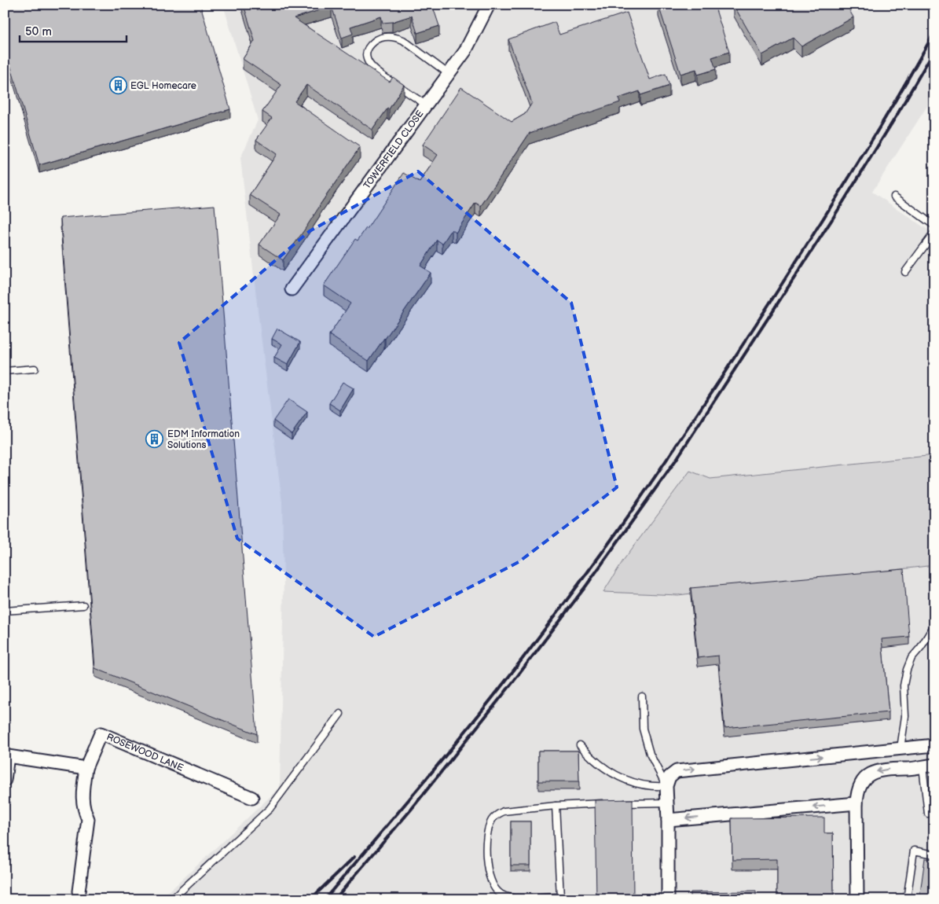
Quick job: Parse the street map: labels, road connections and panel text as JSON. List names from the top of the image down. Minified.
{"streets":{"street":["TOWERFIELD CLOSE","ROSEWOOD LANE"]},"places":{"building":["EGL Homecare","EDM Information Solutions"]},"scale_bar":"50 m"}
